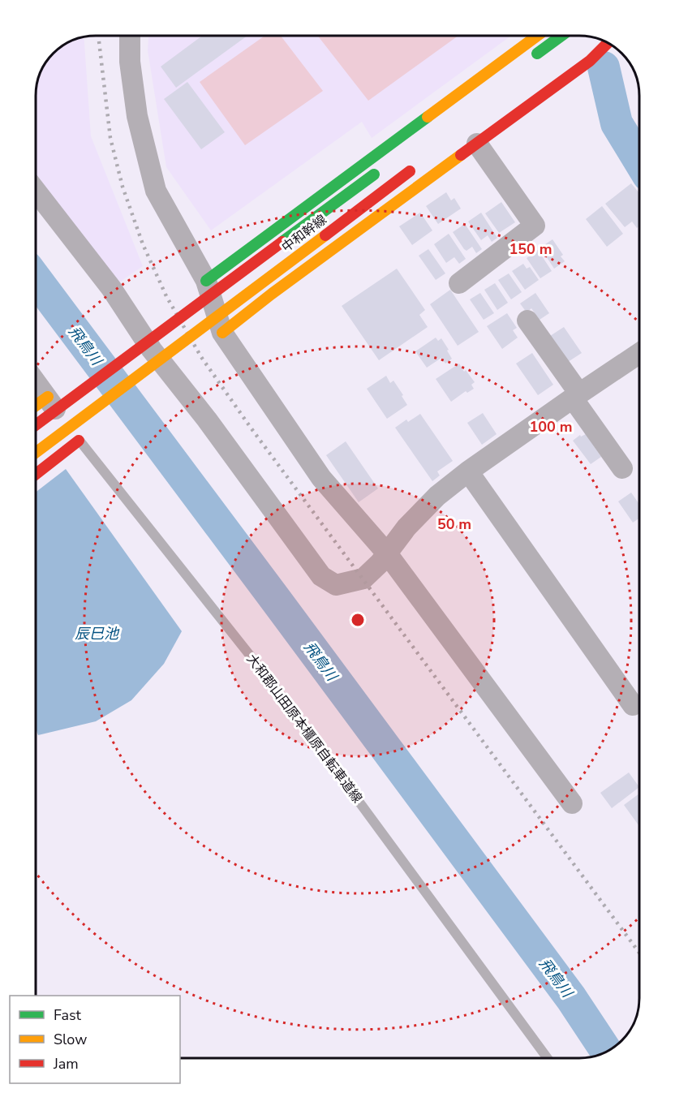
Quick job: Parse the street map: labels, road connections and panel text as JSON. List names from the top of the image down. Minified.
{"streets":{"main road":["中和幹線"],"street":["大和郡山田原本橿原自転車道線"]},"water":["飛鳥川","辰巳池"],"legend":["Fast","Slow","Jam"],"rings":["150 m","100 m","50 m"]}
